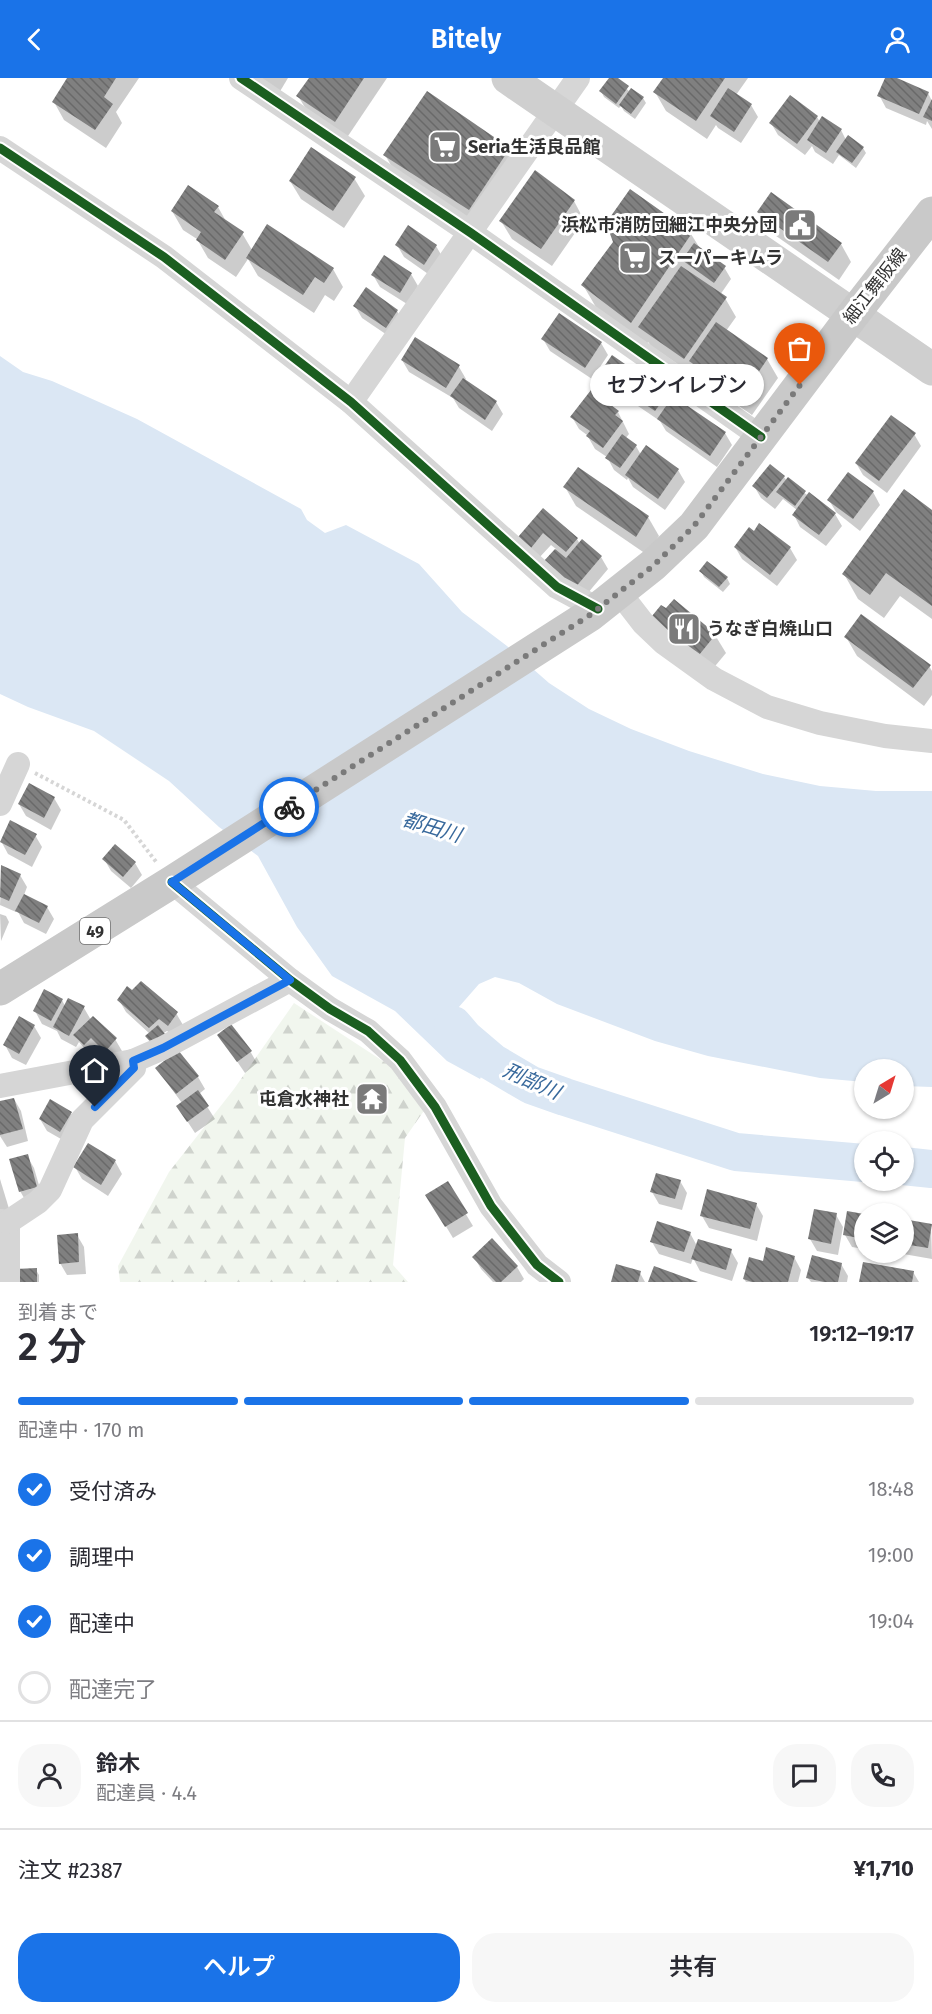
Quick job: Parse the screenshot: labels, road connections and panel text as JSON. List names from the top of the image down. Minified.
{"streets":{"main road":["細江舞阪線","49"]},"water":["都田川","刑部川"],"places":{"supermarket":["Seria生活良品館","スーパーキムラ"],"public building":["浜松市消防団細江中央分団"],"other":["セブンイレブン"],"restaurant":["うなぎ白焼山口"],"temple":["屯倉水神社"]},"north":"top right","page":{"header":"Bitely","bubble":"セブンイレブン","heading":["2 分","到着まで","19:12–19:17"],"panel":["鈴木","配達員 · 4.4","注文 #2387","¥1,710"],"bar":"配達中 · 170 m","list":[["受付済み","18:48"],["調理中","19:00"],["配達中","19:04"],"配達完了"],"buttons":["ヘルプ","共有"]}}
